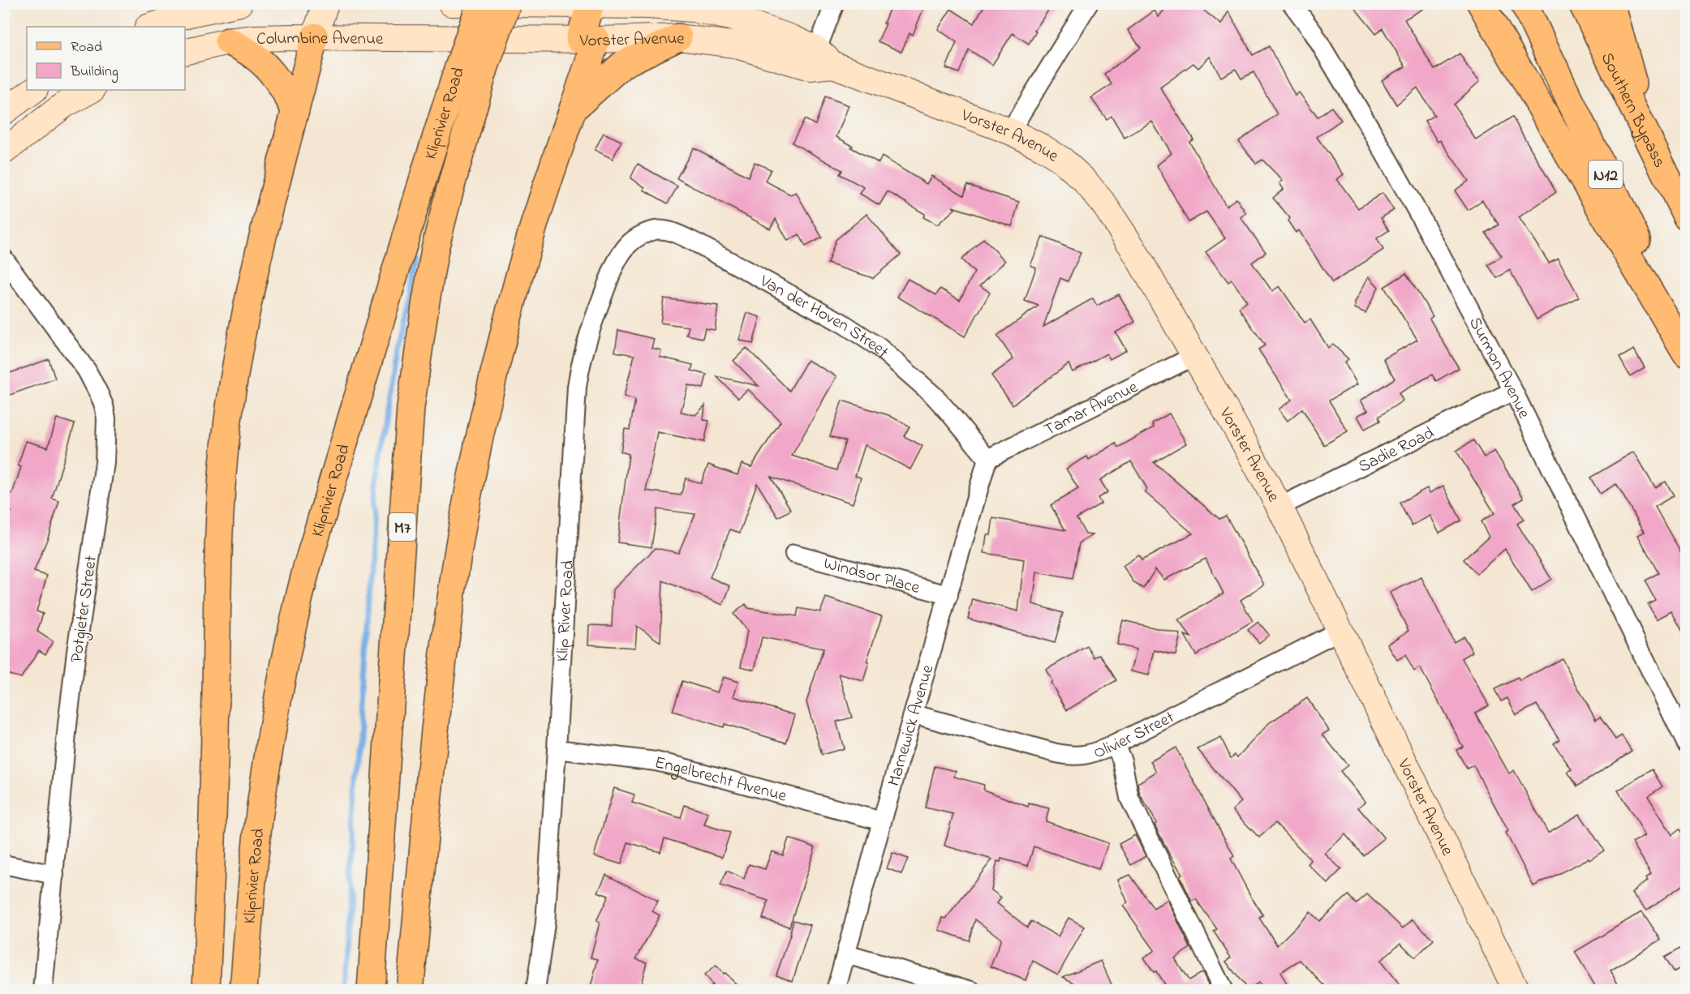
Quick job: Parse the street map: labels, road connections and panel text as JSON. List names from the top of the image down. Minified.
{"streets":{"main road":["Columbine Avenue","Vorster Avenue","Southern Bypass","Kliprivier Road","N12","M7"],"street":["Van der Hoven Street","Surmon Avenue","Tamar Avenue","Sadie Road","Windsor Place","Potgieter Street","Klip River Road","Marnewick Avenue","Olivier Street","Engelbrecht Avenue"]},"crossings":[["Columbine Avenue","Vorster Avenue"],["Vorster Avenue","Kliprivier Road"],["Vorster Avenue","Tamar Avenue"],["Vorster Avenue","Sadie Road"],["Vorster Avenue","Olivier Street"],["Van der Hoven Street","Tamar Avenue"],["Van der Hoven Street","Klip River Road"],["Van der Hoven Street","Marnewick Avenue"],["Surmon Avenue","Sadie Road"],["Tamar Avenue","Marnewick Avenue"],["Windsor Place","Marnewick Avenue"],["Klip River Road","Engelbrecht Avenue"],["Marnewick Avenue","Olivier Street"],["Marnewick Avenue","Engelbrecht Avenue"]],"legend":["Road","Building"]}
